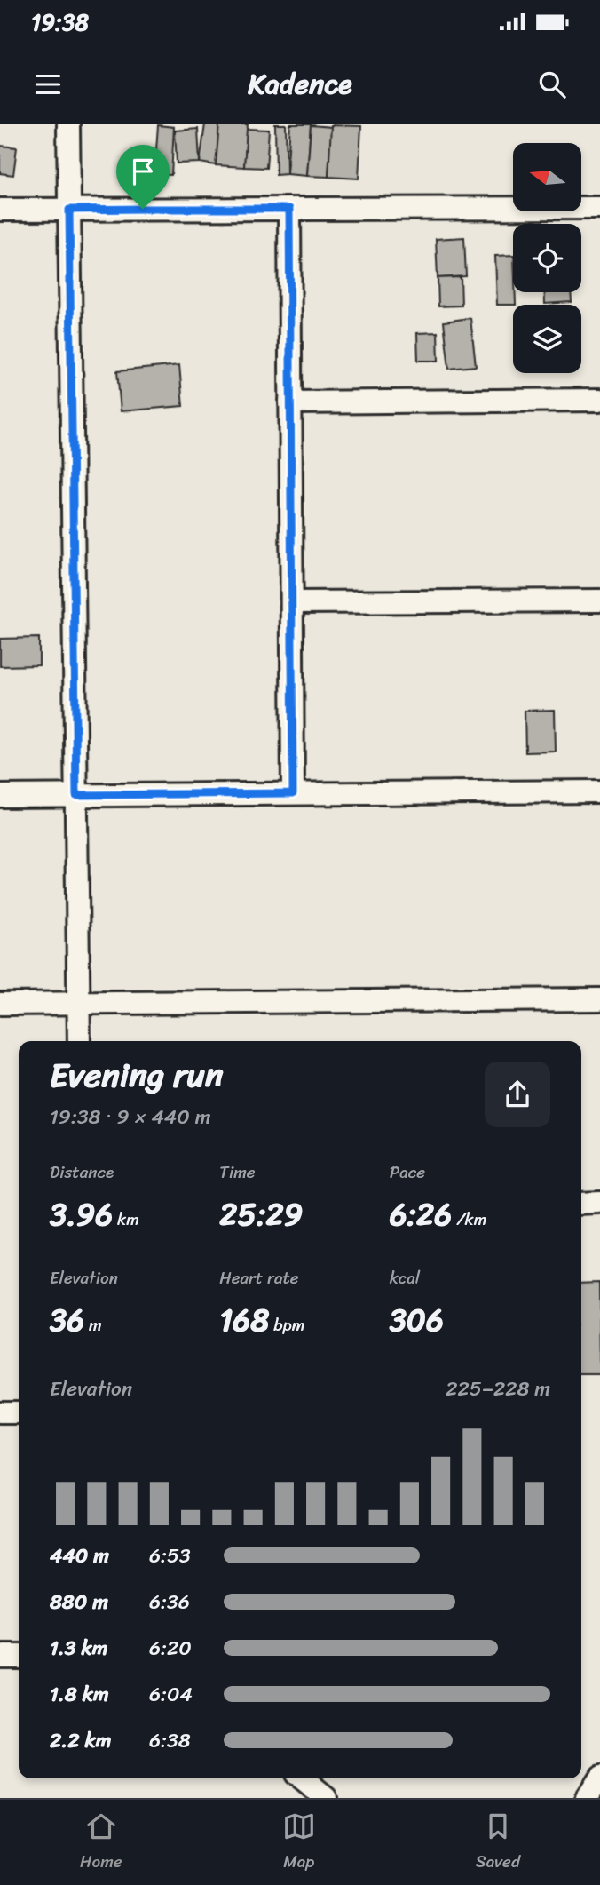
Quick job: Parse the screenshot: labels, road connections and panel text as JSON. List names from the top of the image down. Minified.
{"north":"left","page":{"status":"19:38","header":"Kadence","heading":["Evening run","19:38 · 9 × 440 m"],"stats":[["Distance","3.96 km"],["Time","25:29"],["Pace","6:26 /km"],["Elevation","36 m"],["Heart rate","168 bpm"],["kcal","306"]],"chart":["Elevation","225–228 m"],"list":[{"name":"440 m","note":"6:53"},{"name":"880 m","note":"6:36"},{"name":"1.3 km","note":"6:20"},{"name":"1.8 km","note":"6:04"},{"name":"2.2 km","note":"6:38"}],"tabs":["Home","Map","Saved"]}}
